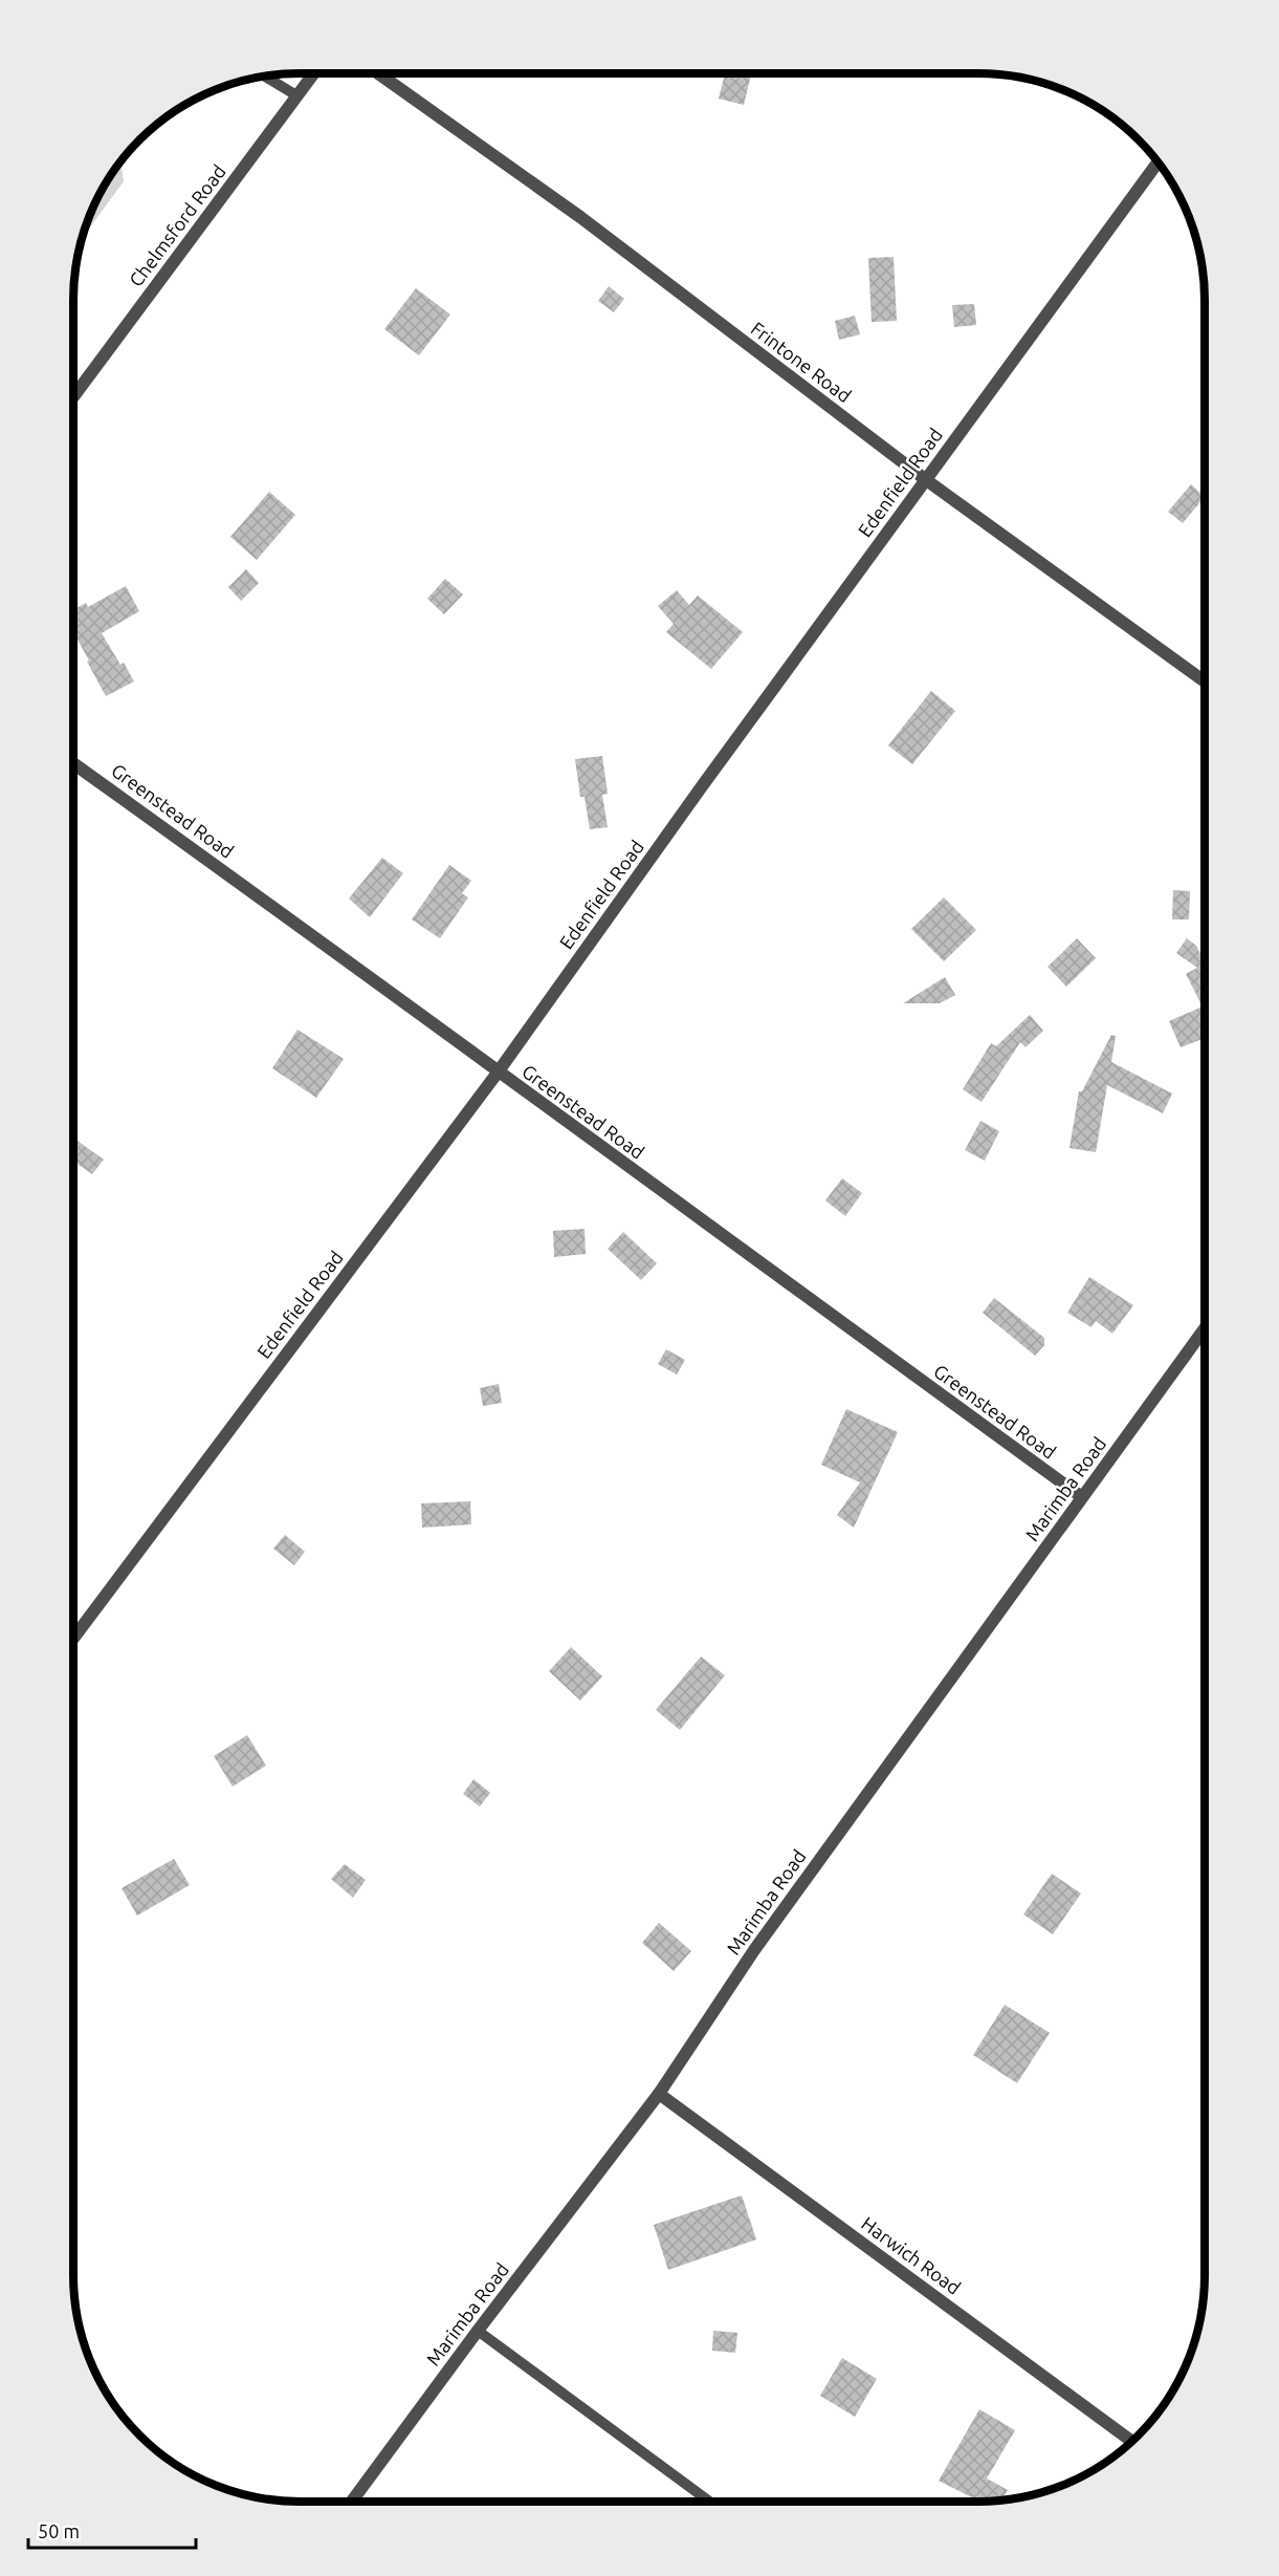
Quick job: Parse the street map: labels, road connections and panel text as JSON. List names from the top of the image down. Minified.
{"streets":{"street":["Chelmsford Road","Frintone Road","Edenfield Road","Greenstead Road","Marimba Road","Harwich Road"]},"crossings":[["Frintone Road","Edenfield Road"],["Edenfield Road","Greenstead Road"],["Greenstead Road","Marimba Road"],["Marimba Road","Harwich Road"]],"scale_bar":"50 m"}
